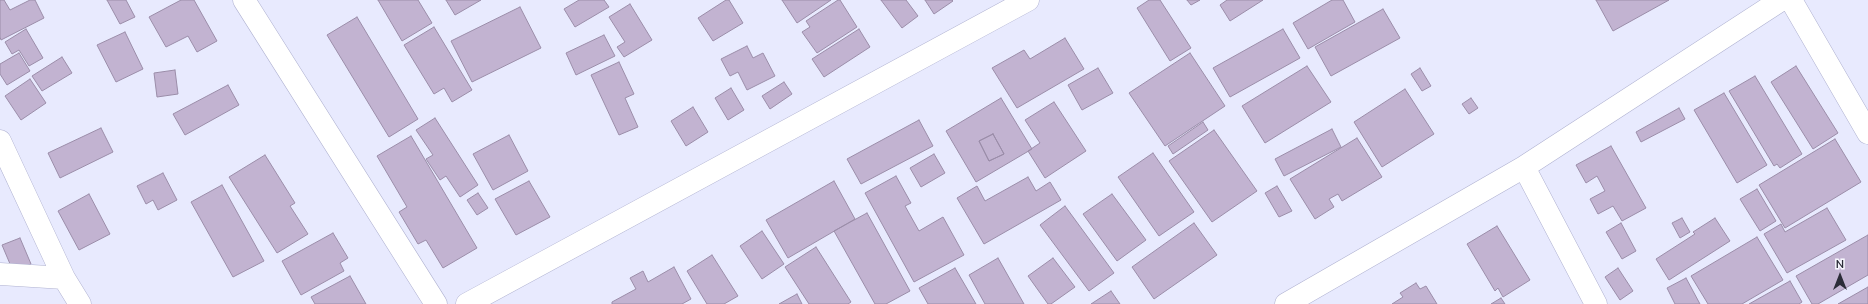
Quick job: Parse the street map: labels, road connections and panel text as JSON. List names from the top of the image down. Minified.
{"north":"top"}
